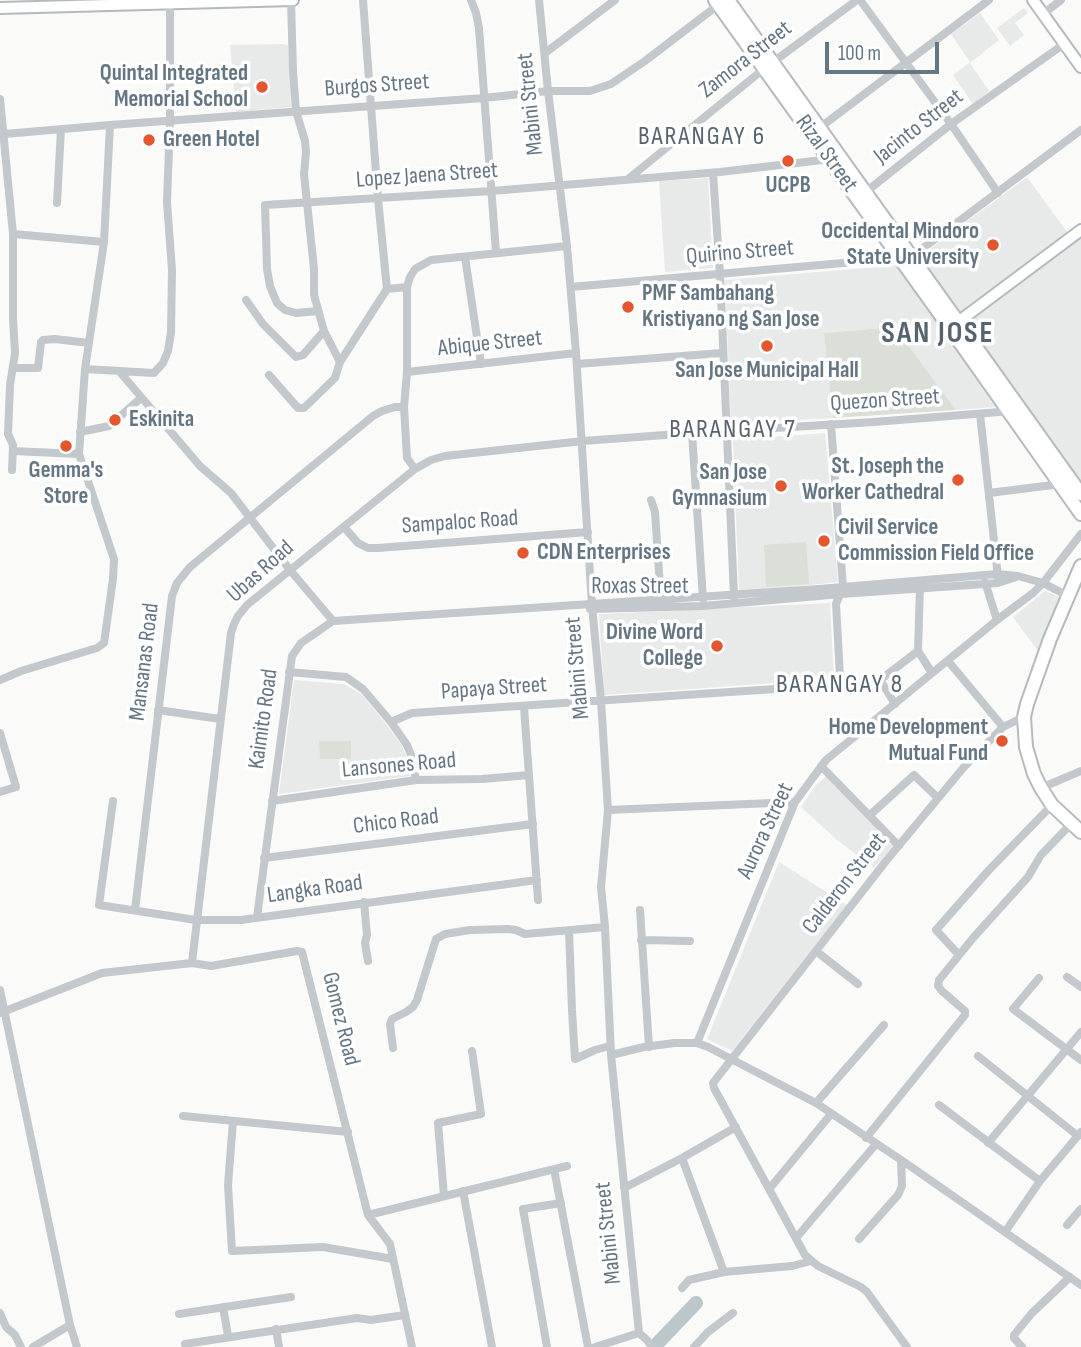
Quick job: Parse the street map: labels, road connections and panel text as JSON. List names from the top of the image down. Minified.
{"streets":{"main road":["Rizal Street"],"street":["Zamora Street","Burgos Street","Mabini Street","Jacinto Street","Lopez Jaena Street","Quirino Street","Abique Street","Quezon Street","Sampaloc Road","Ubas Road","Roxas Street","Mansanas Road","Papaya Street","Kaimito Road","Lansones Road","Chico Road","Aurora Street","Calderon Street","Langka Road","Gomez Road"]},"crossings":[["Zamora Street","Rizal Street"],["Zamora Street","Lopez Jaena Street"],["Burgos Street","Mabini Street"],["Burgos Street","Rizal Street"],["Mabini Street","Lopez Jaena Street"],["Mabini Street","Quirino Street"],["Mabini Street","Abique Street"],["Mabini Street","Quezon Street"],["Mabini Street","Sampaloc Road"],["Mabini Street","Ubas Road"],["Mabini Street","Roxas Street"],["Mabini Street","Papaya Street"],["Jacinto Street","Rizal Street"],["Rizal Street","Lopez Jaena Street"],["Rizal Street","Quirino Street"],["Rizal Street","Quezon Street"],["Quezon Street","Ubas Road"],["Sampaloc Road","Ubas Road"],["Ubas Road","Langka Road"],["Ubas Road","Gomez Road"],["Roxas Street","Kaimito Road"],["Roxas Street","Aurora Street"],["Mansanas Road","Langka Road"],["Kaimito Road","Lansones Road"],["Kaimito Road","Chico Road"],["Kaimito Road","Langka Road"]],"districts":["BARANGAY 6","SAN JOSE","BARANGAY 7","BARANGAY 8"],"places":["Quintal Integrated Memorial School","Green Hotel","UCPB","Occidental Mindoro State University","PMF Sambahang Kristiyano ng San Jose","San Jose Municipal Hall","Eskinita","Gemma's Store","St. Joseph the Worker Cathedral","San Jose Gymnasium","Civil Service Commission Field Office","CDN Enterprises","Divine Word College","Home Development Mutual Fund"],"scale_bar":"100 m"}
